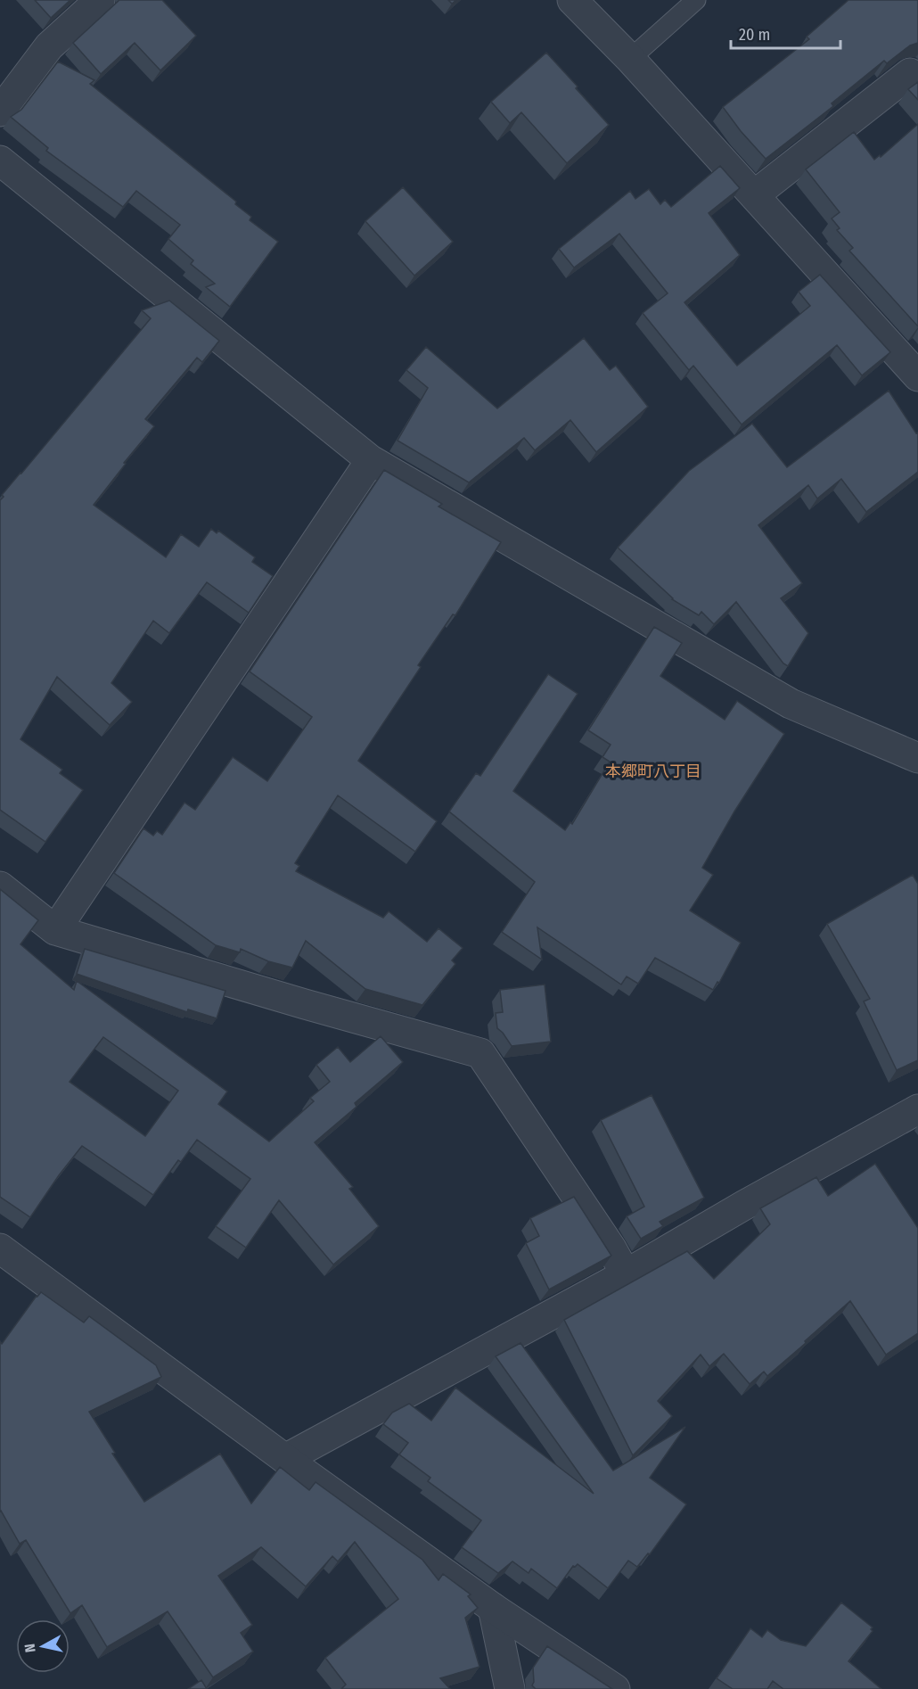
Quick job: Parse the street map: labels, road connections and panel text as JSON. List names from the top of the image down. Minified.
{"districts":["本郷町八丁目"],"scale_bar":"20 m","north":"left"}
